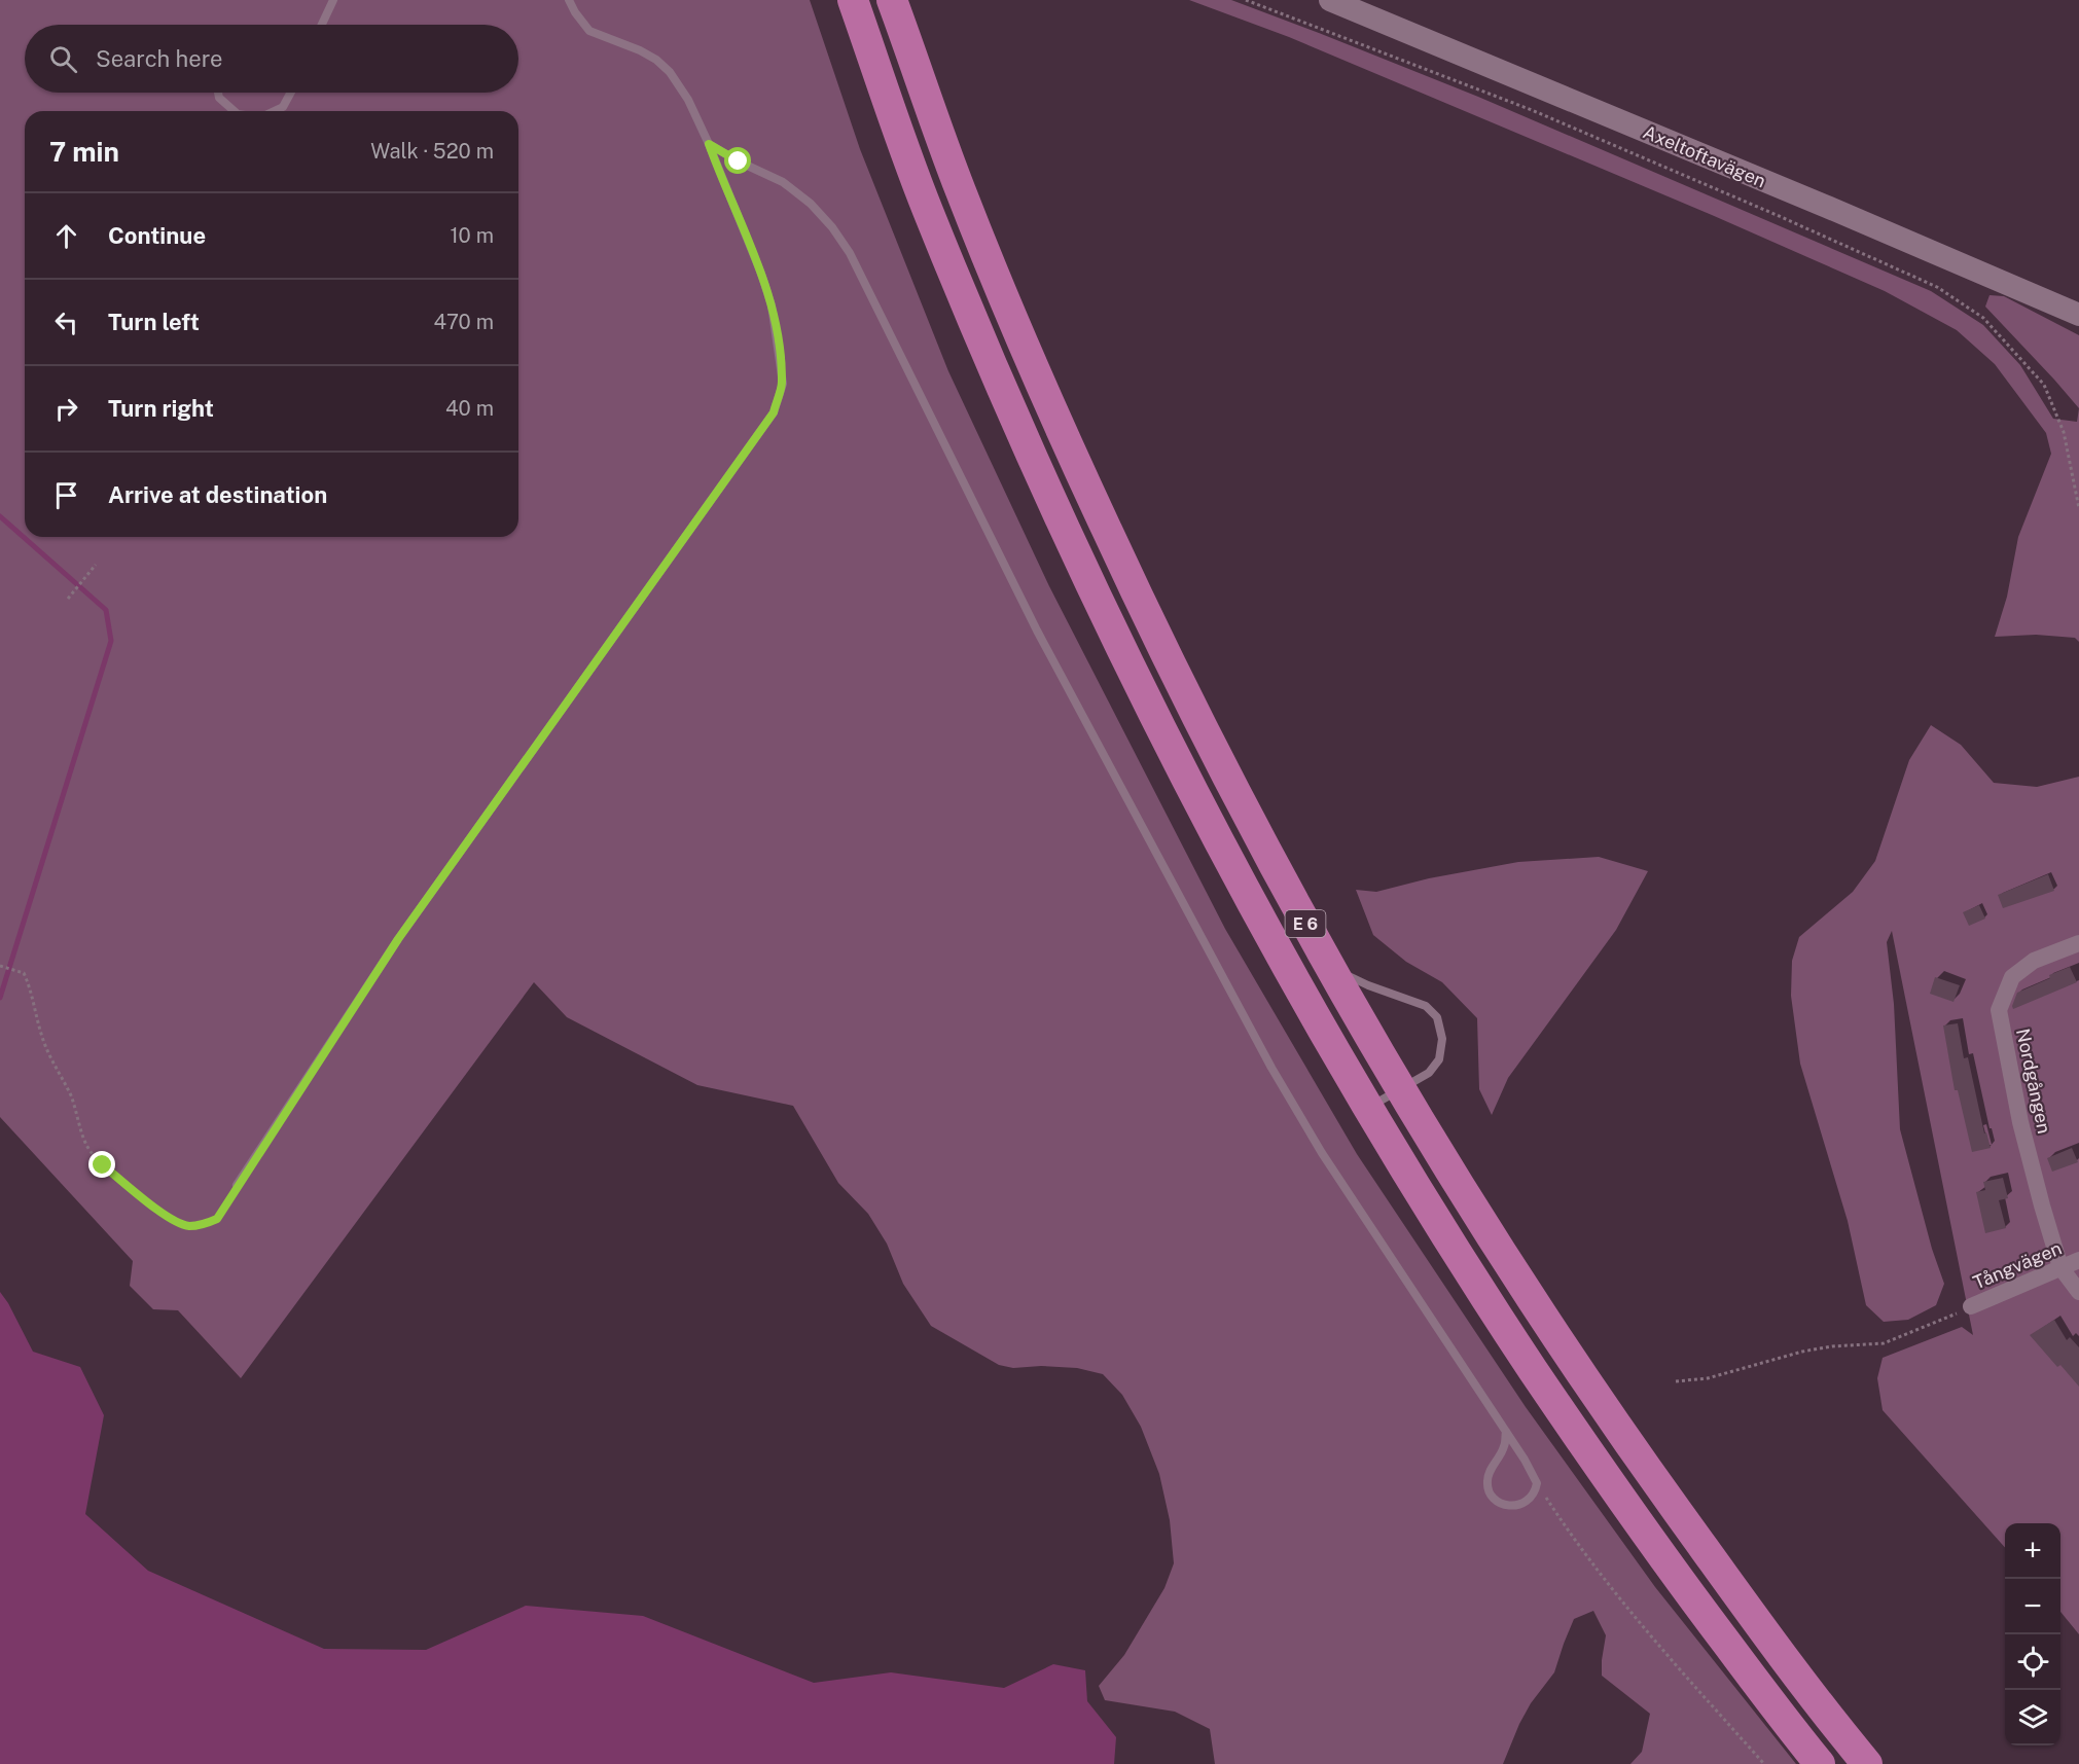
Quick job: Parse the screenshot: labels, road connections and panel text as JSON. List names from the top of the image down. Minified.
{"streets":{"highway":["E 6"],"main road":["Axeltoftavägen"],"street":["Nordgången","Tångvägen"]},"crossings":[["Nordgången","Tångvägen"]],"page":{"search":"Search here","heading":["7 min","Walk · 520 m"],"list":[["Continue","10 m"],["Turn left","470 m"],["Turn right","40 m"],"Arrive at destination"],"map_buttons":["+","−"]}}
